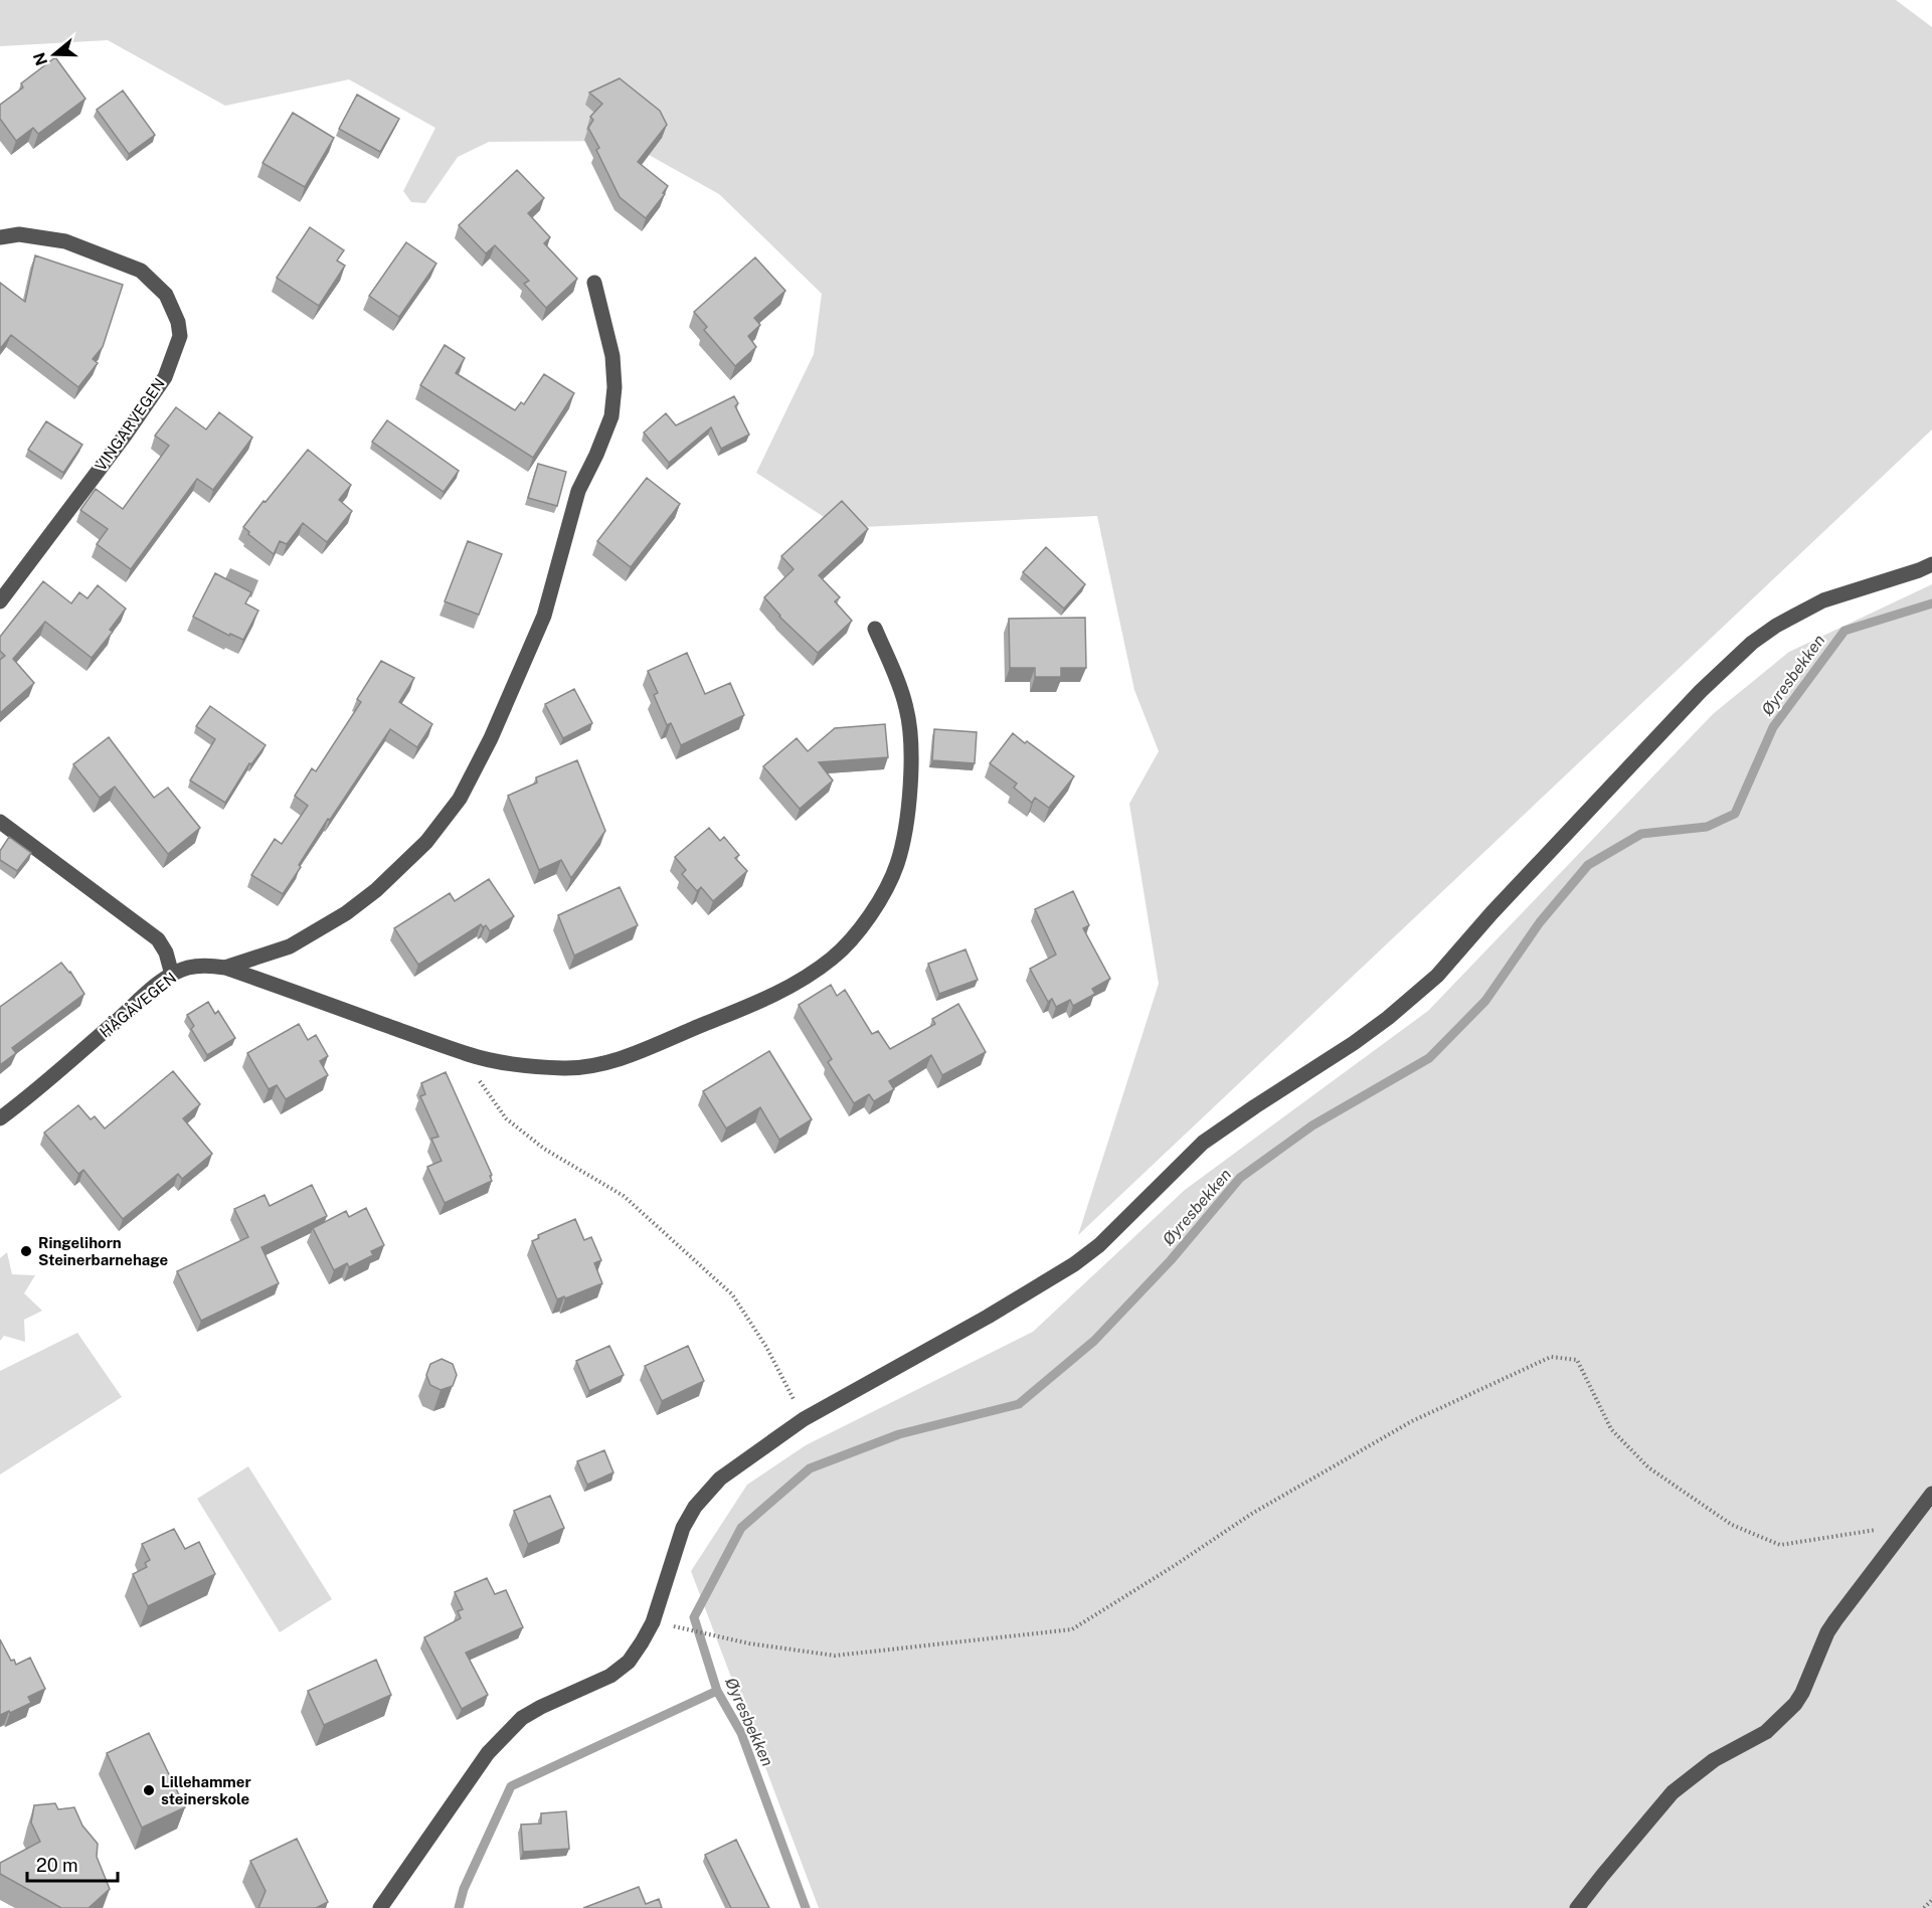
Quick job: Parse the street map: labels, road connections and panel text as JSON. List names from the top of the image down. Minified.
{"streets":{"street":["VINGARVEGEN","HÅGÅVEGEN"]},"water":["Øyresbekken"],"places":["Ringelihorn Steinerbarnehage","Lillehammer steinerskole"],"scale_bar":"20 m","north":"left"}
